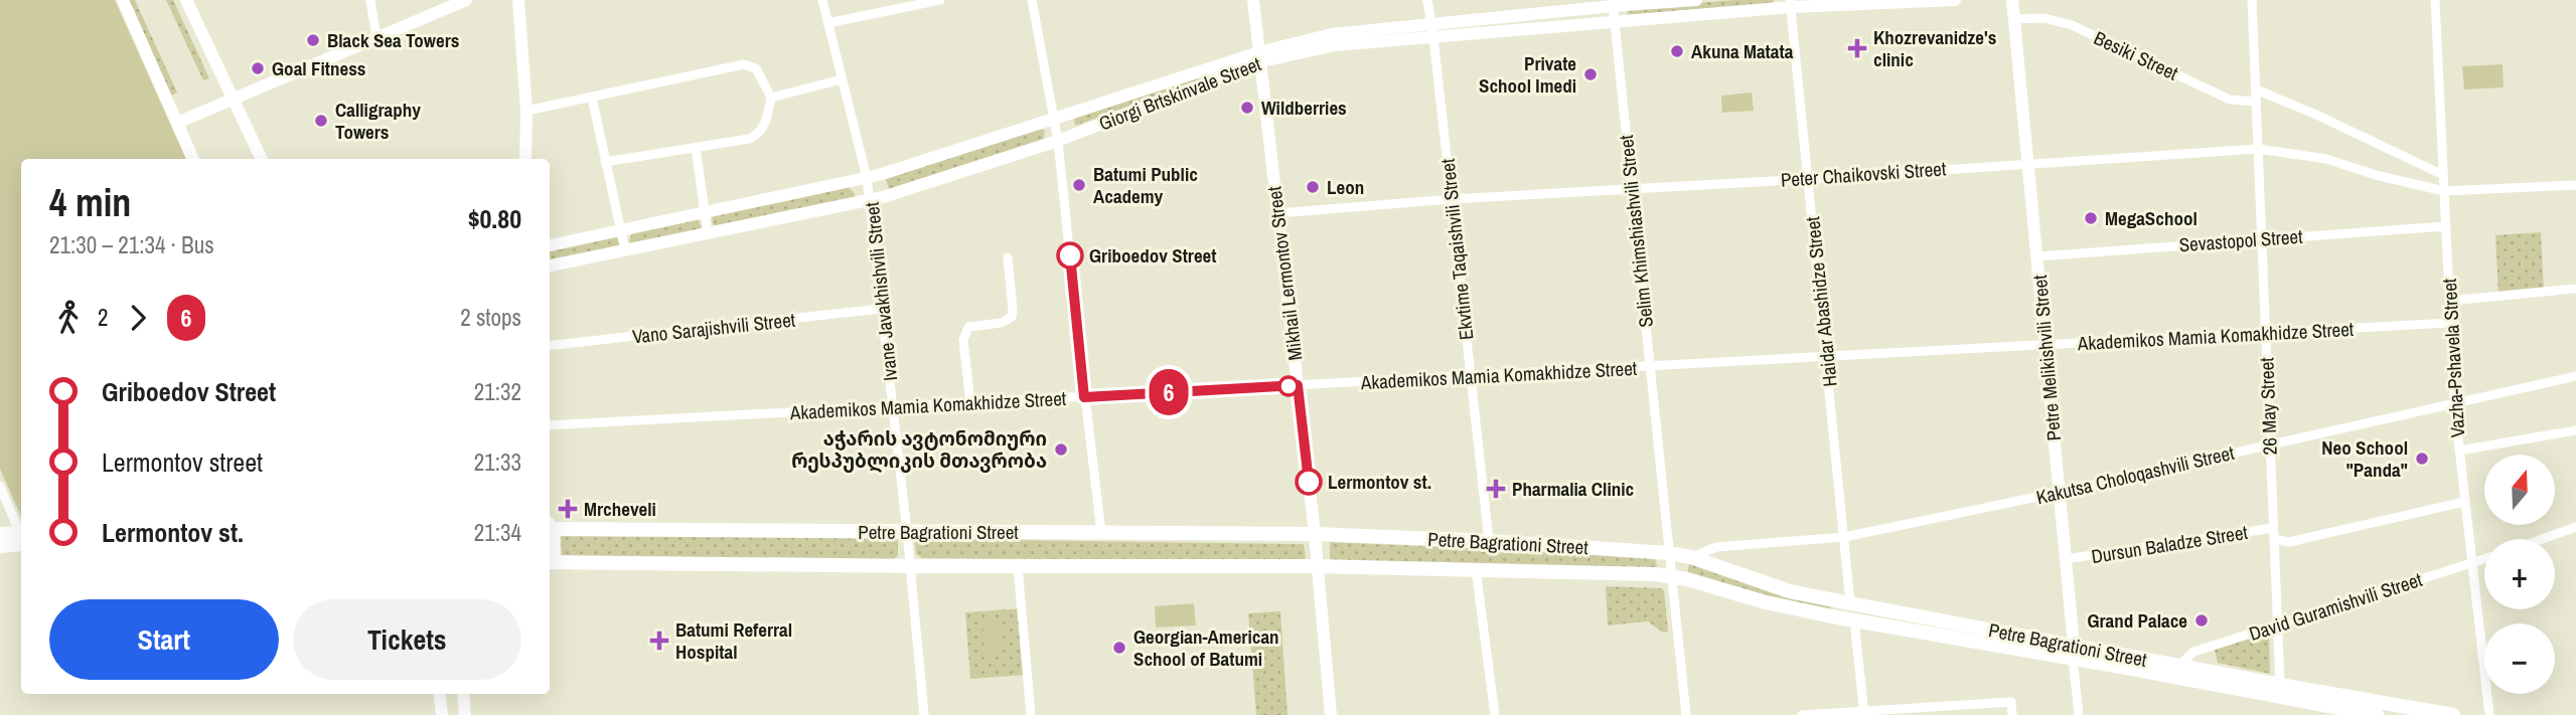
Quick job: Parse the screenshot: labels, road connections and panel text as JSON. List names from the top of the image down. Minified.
{"streets":{"main road":["Petre Bagrationi Street"],"street":["Besiki Street","Giorgi Brtskinvale Street","Peter Chaikovski Street","Selim Khimshiashvili Street","Sevastopol Street","Ekvtime Taqaishvili Street","Mikhail Lermontov Street","Ivane Javakhishvili Street","Haidar Abashidze Street","Vano Sarajishvili Street","Akademikos Mamia Komakhidze Street","Petre Melikishvili Street","Vazha-Pshavela Street","26 May Street","Kakutsa Choloqashvili Street","Dursun Baladze Street","David Guramishvili Street"]},"crossings":[["Besiki Street","Petre Melikishvili Street"],["Besiki Street","26 May Street"],["Giorgi Brtskinvale Street","Selim Khimshiashvili Street"],["Giorgi Brtskinvale Street","Ekvtime Taqaishvili Street"],["Giorgi Brtskinvale Street","Mikhail Lermontov Street"],["Giorgi Brtskinvale Street","Ivane Javakhishvili Street"],["Giorgi Brtskinvale Street","Haidar Abashidze Street"],["Peter Chaikovski Street","Selim Khimshiashvili Street"],["Peter Chaikovski Street","Ekvtime Taqaishvili Street"],["Peter Chaikovski Street","Mikhail Lermontov Street"],["Peter Chaikovski Street","Haidar Abashidze Street"],["Peter Chaikovski Street","Petre Melikishvili Street"],["Peter Chaikovski Street","Vazha-Pshavela Street"],["Peter Chaikovski Street","26 May Street"],["Selim Khimshiashvili Street","Akademikos Mamia Komakhidze Street"],["Selim Khimshiashvili Street","Petre Bagrationi Street"],["Sevastopol Street","Petre Melikishvili Street"],["Sevastopol Street","Vazha-Pshavela Street"],["Sevastopol Street","26 May Street"],["Ekvtime Taqaishvili Street","Akademikos Mamia Komakhidze Street"],["Ekvtime Taqaishvili Street","Petre Bagrationi Street"],["Mikhail Lermontov Street","Akademikos Mamia Komakhidze Street"],["Mikhail Lermontov Street","Petre Bagrationi Street"],["Ivane Javakhishvili Street","Vano Sarajishvili Street"],["Ivane Javakhishvili Street","Akademikos Mamia Komakhidze Street"],["Ivane Javakhishvili Street","Petre Bagrationi Street"],["Haidar Abashidze Street","Akademikos Mamia Komakhidze Street"],["Haidar Abashidze Street","Kakutsa Choloqashvili Street"],["Haidar Abashidze Street","Petre Bagrationi Street"],["Akademikos Mamia Komakhidze Street","Petre Melikishvili Street"],["Akademikos Mamia Komakhidze Street","Vazha-Pshavela Street"],["Akademikos Mamia Komakhidze Street","26 May Street"],["Petre Melikishvili Street","Kakutsa Choloqashvili Street"],["Petre Melikishvili Street","Petre Bagrationi Street"],["Petre Melikishvili Street","Dursun Baladze Street"],["Vazha-Pshavela Street","Kakutsa Choloqashvili Street"],["Vazha-Pshavela Street","Dursun Baladze Street"],["Vazha-Pshavela Street","David Guramishvili Street"],["26 May Street","Kakutsa Choloqashvili Street"],["26 May Street","Petre Bagrationi Street"],["26 May Street","Dursun Baladze Street"],["26 May Street","David Guramishvili Street"],["Kakutsa Choloqashvili Street","Petre Bagrationi Street"],["Petre Bagrationi Street","David Guramishvili Street"]],"places":{"other":["Black Sea Towers","Akuna Matata","Goal Fitness","Private School Imedi","Wildberries","Calligraphy Towers","Batumi Public Academy","Leon","MegaSchool","Griboedov Street","აჭარის ავტონომიური რესპუბლიკის მთავრობა","Neo School \"Panda\"","Lermontov st.","Grand Palace","Georgian-American School of Batumi"],"health":["Khozrevanidze's clinic","Pharmalia Clinic","Mrcheveli","Batumi Referral Hospital"]},"lines":["bus line 6"],"north":"top","page":{"on_map":"6","heading":["4 min","21:30 – 21:34 · Bus","$0.80"],"legs":["2","6","2 stops"],"list":[{"name":"Griboedov Street","value":"21:32"},{"name":"Lermontov street","value":"21:33"},{"name":"Lermontov st.","value":"21:34"}],"map_buttons":["+","−"],"buttons":["Start","Tickets"]}}
